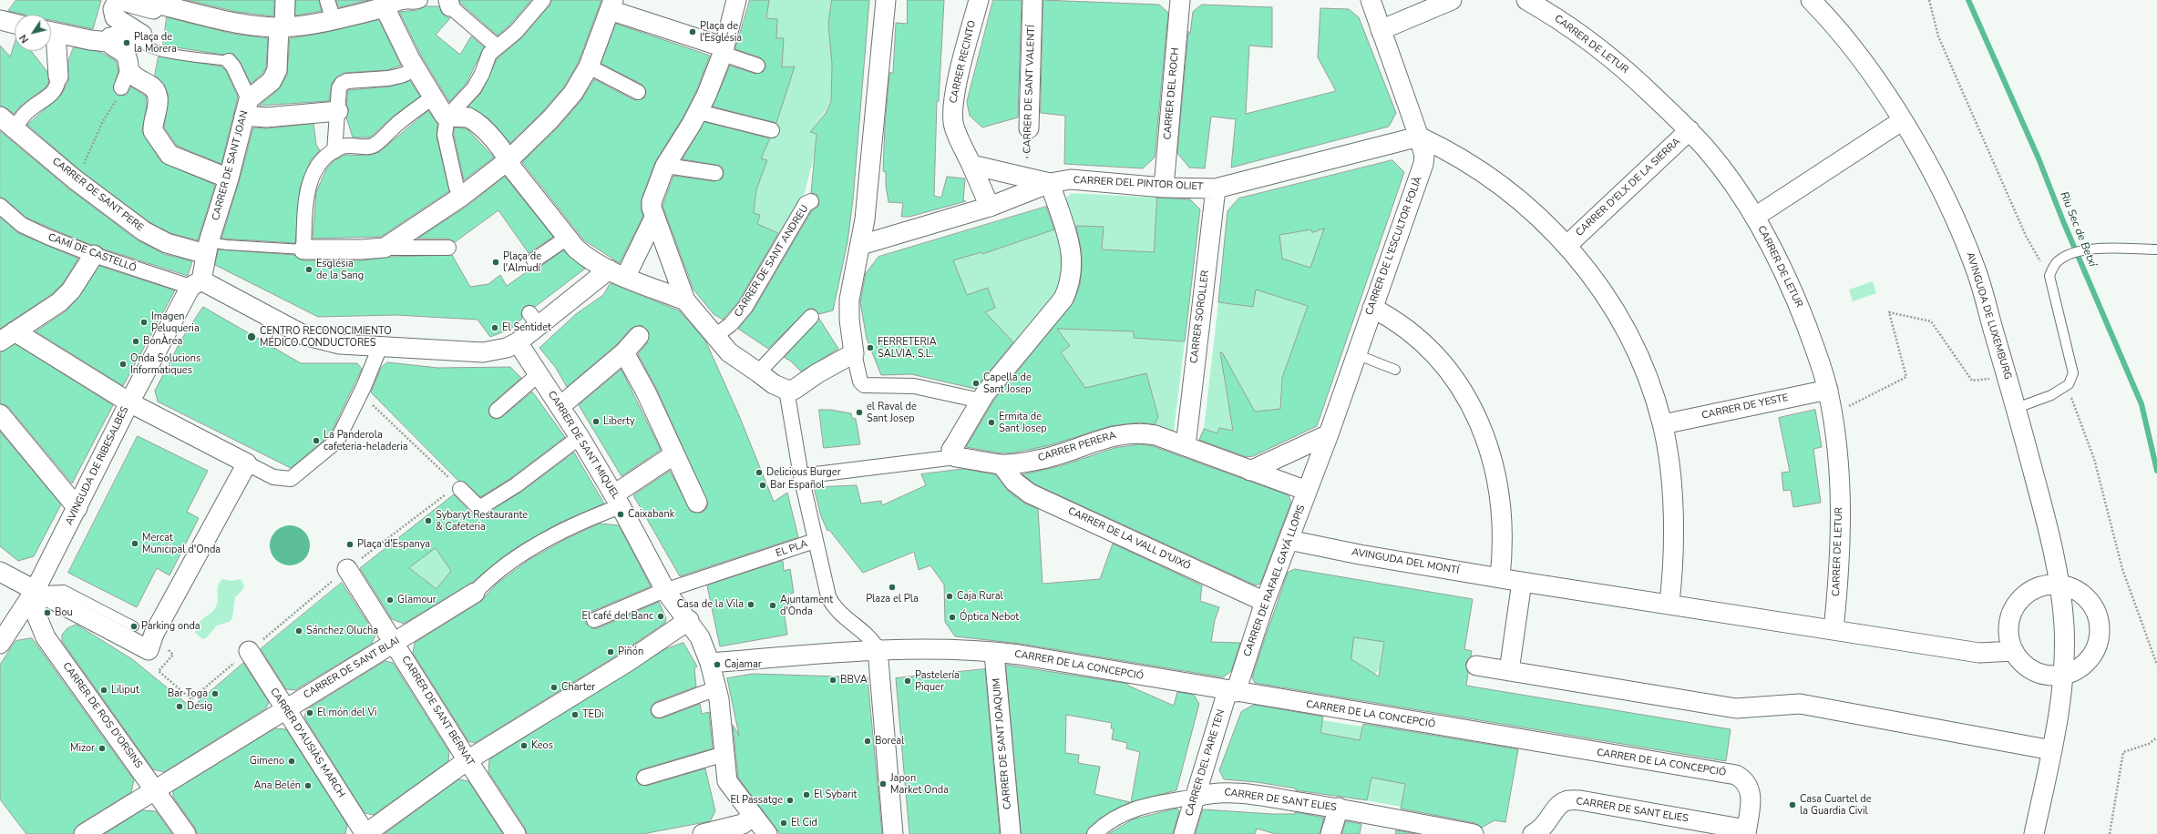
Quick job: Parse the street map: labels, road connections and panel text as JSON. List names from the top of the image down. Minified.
{"streets":{"street":["CARRER DE LETUR","CARRER RECINTO","CARRER DE SANT VALENTÍ","CARRER DEL ROCH","CARRER DE SANT JOAN","CARRER DEL PINTOR OLIET","CARRER D'ELX DE LA SIERRA","CARRER DE SANT PERE","CARRER DE L'ESCULTOR FOLIÀ","CAMÍ DE CASTELLÓ","CARRER DE SANT ANDREU","AVINGUDA DE LUXEMBURG","CARRER SOROLLER","CARRER DE YESTE","CARRER DE SANT MIQUEL","CARRER PERERA","AVINGUDA DE RIBESALBES","CARRER DE LA VALL D'UIXÓ","EL PLA","AVINGUDA DEL MONTÍ","CARRER DE RAFAEL GAYÁ LLOPIS","CARRER DE LA CONCEPCIÓ","CARRER DE SANT BLAI","CARRER DE SANT BERNAT","CARRER DE ROS D'ORSINS","CARRER D'AUSIÀS MARCH","CARRER DE SANT JOAQUIM","CARRER DEL PARE TEN","CARRER DE SANT ELIES"]},"crossings":[["CARRER DE LETUR","CARRER D'ELX DE LA SIERRA"],["CARRER DE LETUR","CARRER DE YESTE"],["CARRER DE LETUR","AVINGUDA DEL MONTÍ"],["CARRER RECINTO","CARRER DEL PINTOR OLIET"],["CARRER DEL ROCH","CARRER DEL PINTOR OLIET"],["CARRER DE SANT JOAN","CARRER DE SANT PERE"],["CARRER DE SANT JOAN","CAMÍ DE CASTELLÓ"],["CARRER DE SANT JOAN","AVINGUDA DE RIBESALBES"],["CARRER DEL PINTOR OLIET","CARRER DE L'ESCULTOR FOLIÀ"],["CARRER DEL PINTOR OLIET","CARRER SOROLLER"],["CARRER DE L'ESCULTOR FOLIÀ","CARRER PERERA"],["CARRER DE L'ESCULTOR FOLIÀ","CARRER DE RAFAEL GAYÁ LLOPIS"],["CAMÍ DE CASTELLÓ","AVINGUDA DE RIBESALBES"],["CARRER SOROLLER","CARRER PERERA"],["CARRER DE SANT MIQUEL","EL PLA"],["CARRER DE SANT MIQUEL","CARRER DE SANT BLAI"],["CARRER PERERA","CARRER DE LA VALL D'UIXÓ"],["CARRER PERERA","CARRER DE RAFAEL GAYÁ LLOPIS"],["AVINGUDA DE RIBESALBES","CARRER DE ROS D'ORSINS"],["CARRER DE LA VALL D'UIXÓ","CARRER DE RAFAEL GAYÁ LLOPIS"],["AVINGUDA DEL MONTÍ","CARRER DE RAFAEL GAYÁ LLOPIS"],["CARRER DE RAFAEL GAYÁ LLOPIS","CARRER DE LA CONCEPCIÓ"],["CARRER DE RAFAEL GAYÁ LLOPIS","CARRER DEL PARE TEN"],["CARRER DE LA CONCEPCIÓ","CARRER DE SANT JOAQUIM"],["CARRER DE LA CONCEPCIÓ","CARRER DEL PARE TEN"],["CARRER DE LA CONCEPCIÓ","CARRER DE SANT ELIES"],["CARRER DE SANT BLAI","CARRER DE SANT BERNAT"],["CARRER DE SANT BLAI","CARRER DE ROS D'ORSINS"],["CARRER DE SANT BLAI","CARRER D'AUSIÀS MARCH"],["CARRER DEL PARE TEN","CARRER DE SANT ELIES"]],"water":["Riu Sec de Betxí"],"places":["Plaça de l'Església","Plaça de la Morera","Plaça de l'Almudí","Església de la Sang","Imagen Peluqueria","El Sentidet","CENTRO RECONOCIMIENTO MÉDICO CONDUCTORES","BonÀrea","FERRETERIA SALVIA, S.L.","Onda Solucions Informatiques","Capella de Sant Josep","el Raval de Sant Josep","Liberty","Ermita de Sant Josep","La Panderola cafeteria-heladeria","Delicious Burger","Bar Español","Caixabank","Sybaryt Restaurante & Cafeteria","Mercat Municipal d'Onda","Plaça d'Espanya","Plaza el Pla","Caja Rural","Glamour","Casa de la Vila","Ajuntament d'Onda","Bou","El café del Banc","Óptica Nebot","Parking onda","Sánchez Olucha","Piñón","Cajamar","BBVA","Pastelería Piquer","Charter","Liliput","Bar Toga","Desig","El món del Vi","TEDi","Boreal","Keos","Mizor","Gimeno","Japon Market Onda","Ana Belén","El Sybarit","El Passatge","Casa Cuartel de la Guardia Civil","El Cid"],"north":"bottom left"}
